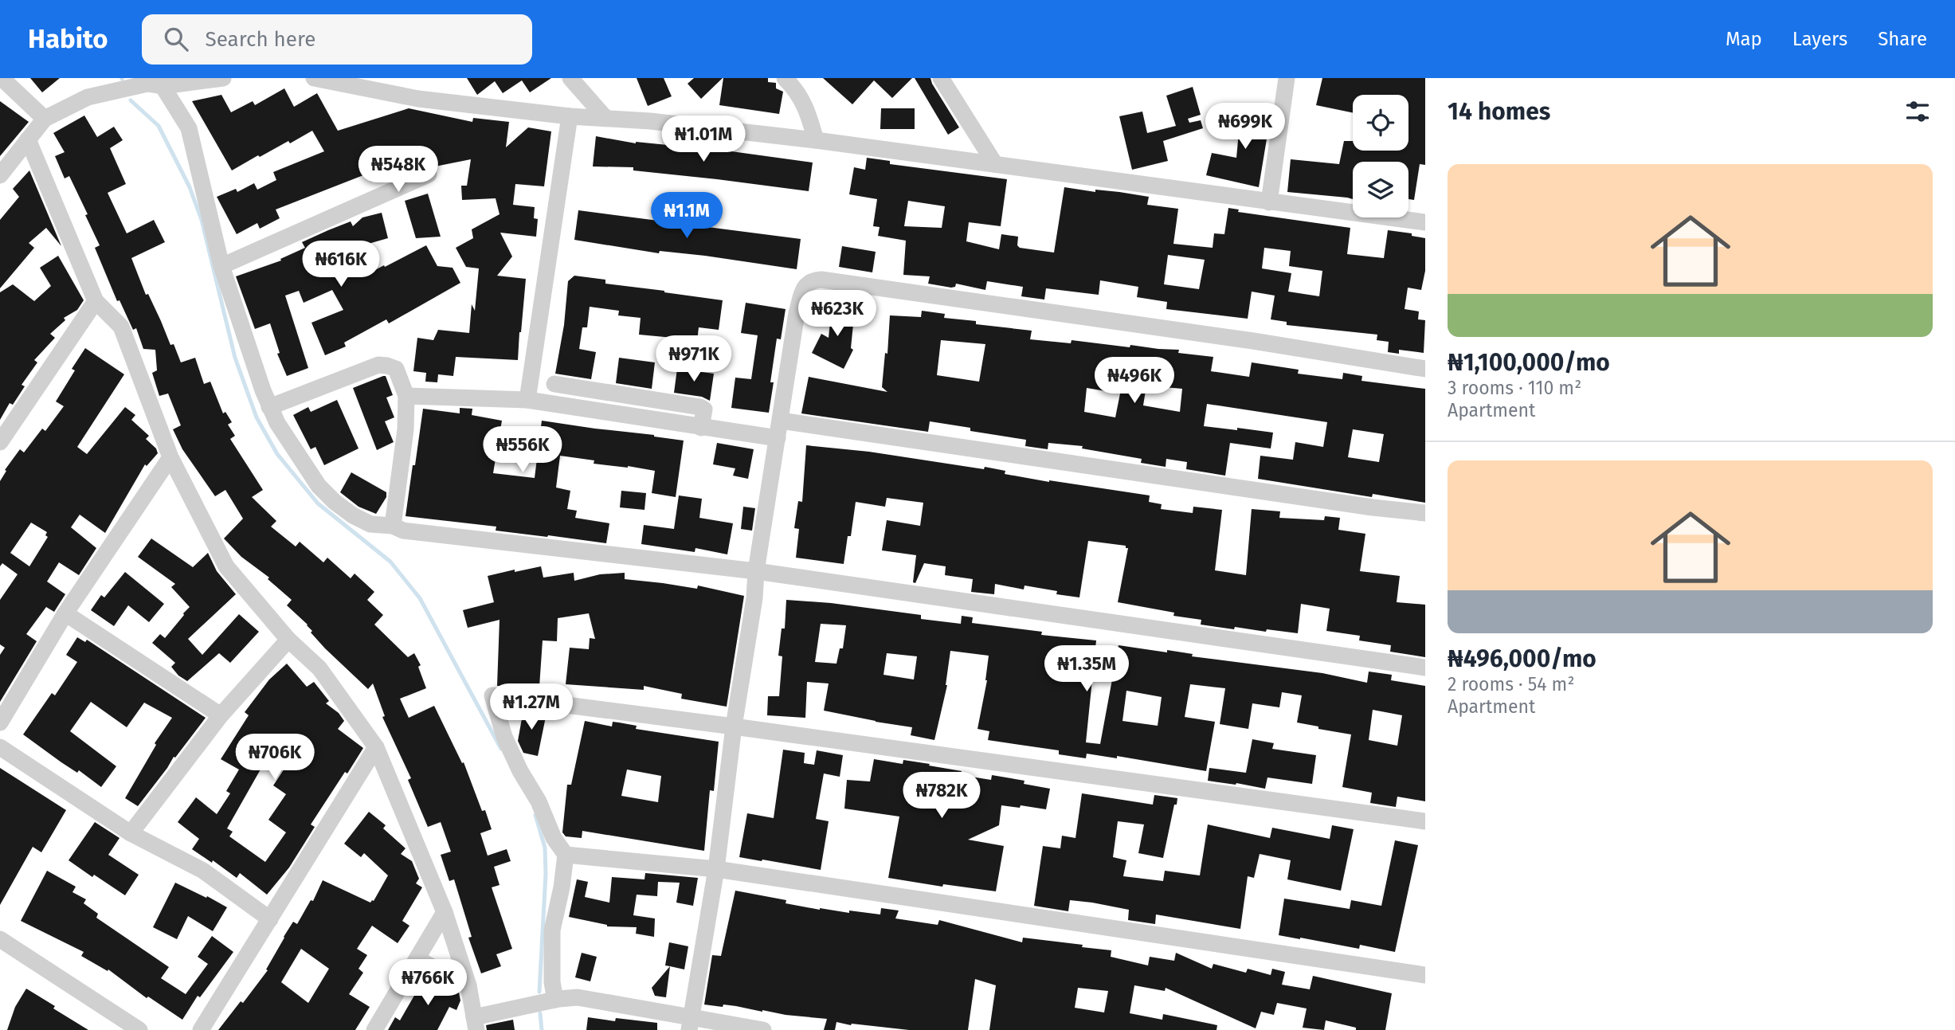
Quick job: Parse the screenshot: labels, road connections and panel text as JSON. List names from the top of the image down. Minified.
{"page":{"header":"Habito","search":"Search here","nav":["Map","Layers","Share"],"heading":"14 homes","price":["₦699K","₦1.01M","₦548K","₦1.1M","₦616K","₦623K","₦971K","₦496K","₦556K","₦1.35M","₦1.27M","₦706K","₦782K","₦766K"],"list":[{"name":"₦1,100,000/mo","note":"3 rooms · 110 m² · Apartment"},{"name":"₦496,000/mo","note":"2 rooms · 54 m² · Apartment"}]}}
